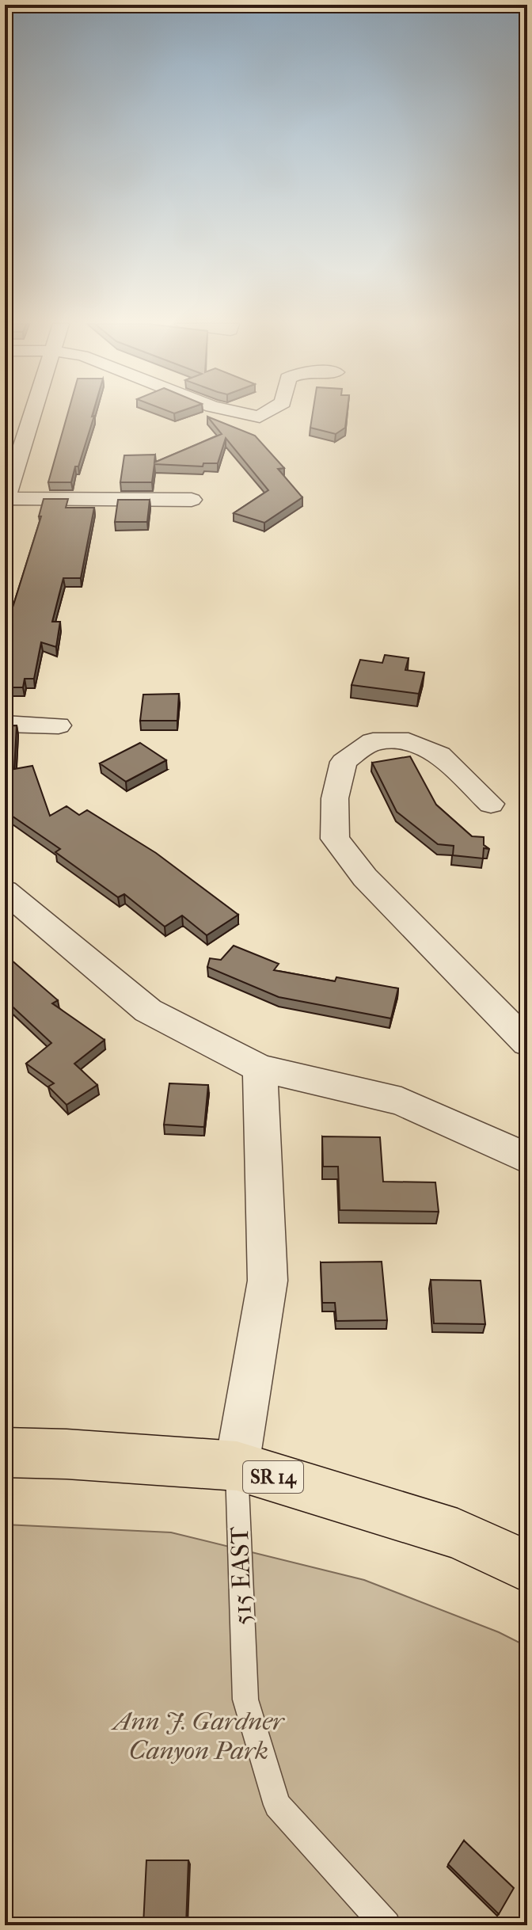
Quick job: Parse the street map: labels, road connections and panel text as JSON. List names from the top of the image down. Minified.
{"streets":{"main road":["SR 14"],"street":["515 EAST"]},"crossings":[["SR 14","515 EAST"]],"parks":["Ann J. Gardner Canyon Park"]}
